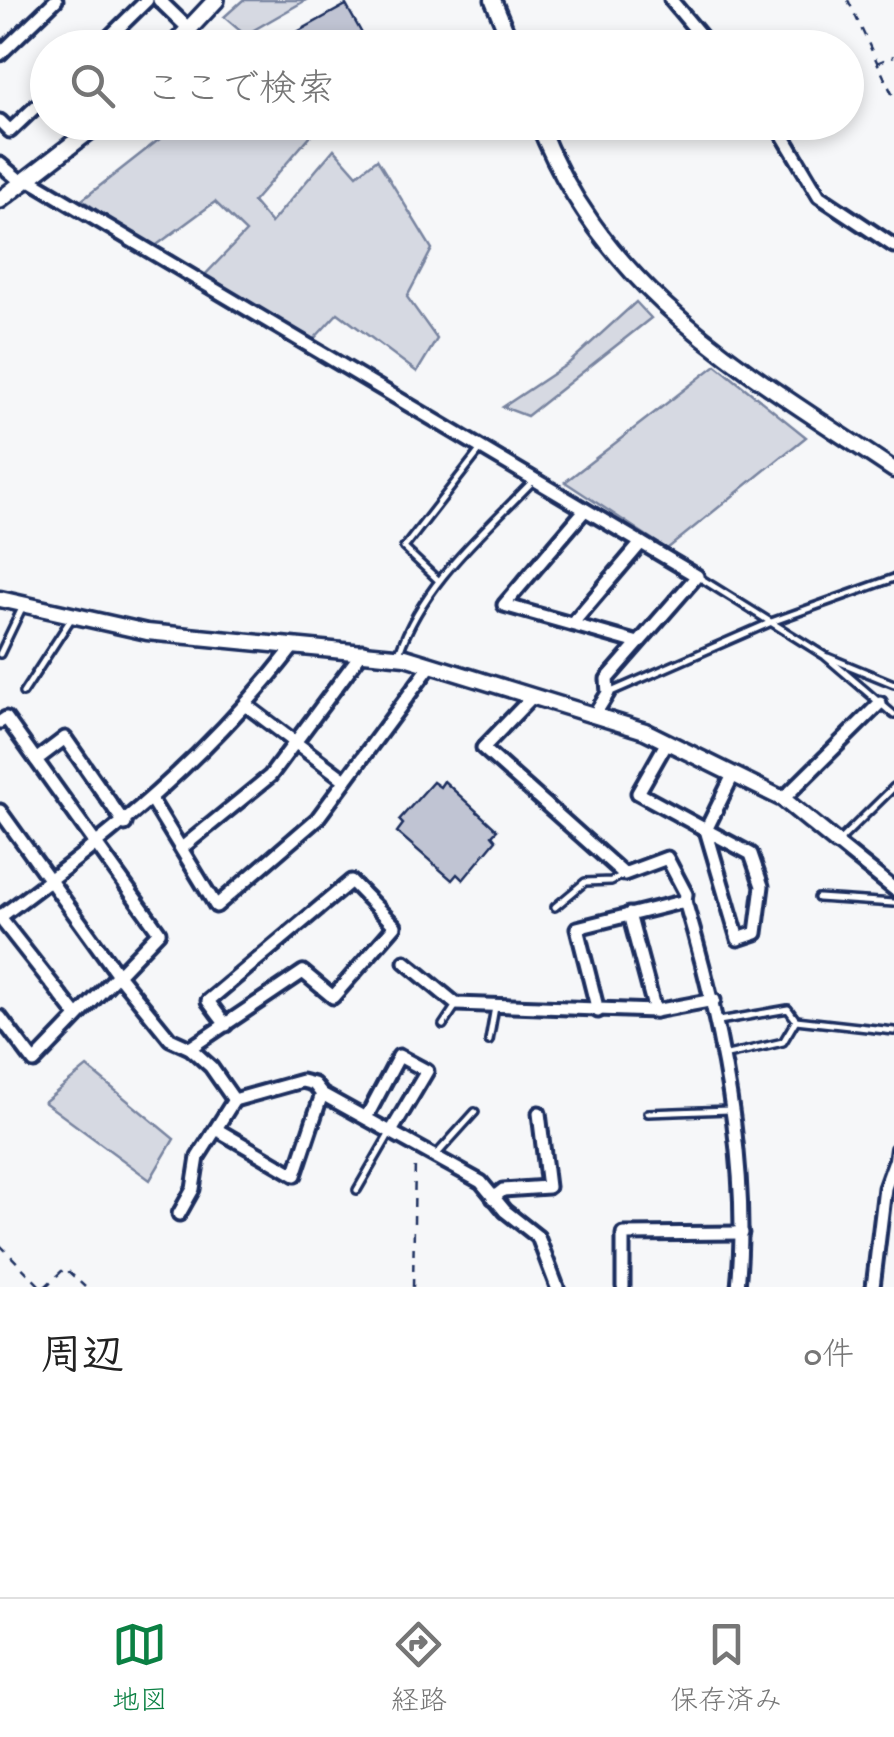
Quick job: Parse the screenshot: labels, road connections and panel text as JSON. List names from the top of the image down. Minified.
{"page":{"search":"ここで検索","heading":["周辺","0件"],"nav":["地図","経路","保存済み"]}}
